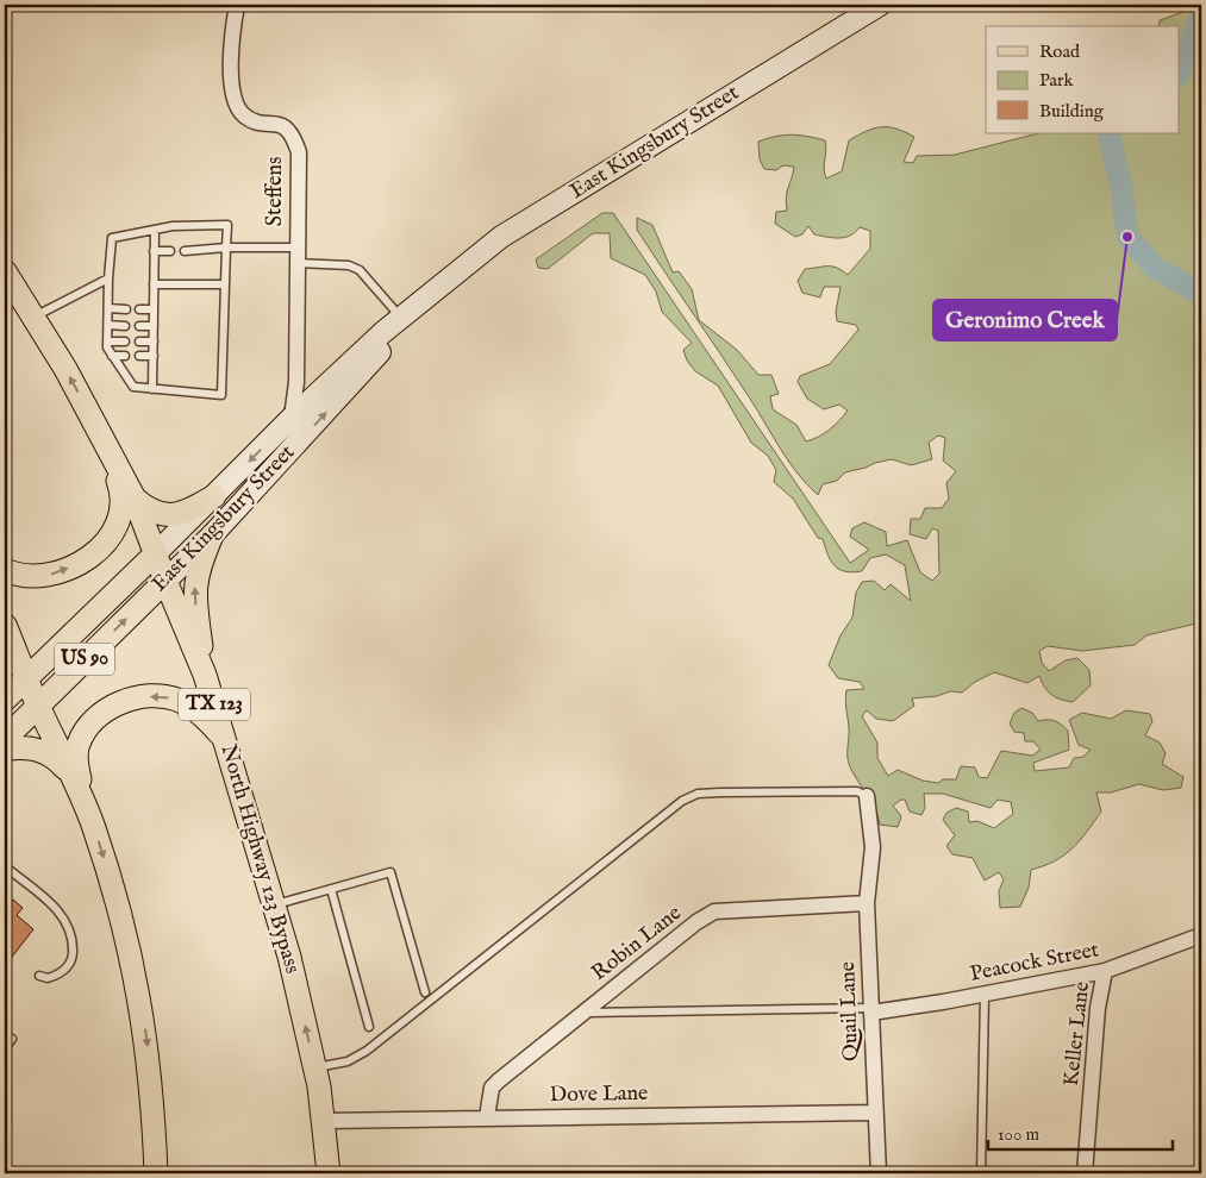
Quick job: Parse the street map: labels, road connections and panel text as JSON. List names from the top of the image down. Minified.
{"streets":{"main road":["East Kingsbury Street","US 90","TX 123","North Highway 123 Bypass"],"street":["Steffens","Robin Lane","Peacock Street","Quail Lane","Keller Lane","Dove Lane"]},"crossings":[["East Kingsbury Street","Steffens"],["East Kingsbury Street","North Highway 123 Bypass"],["North Highway 123 Bypass","Dove Lane"],["Robin Lane","Quail Lane"],["Robin Lane","Dove Lane"],["Peacock Street","Quail Lane"],["Peacock Street","Keller Lane"],["Quail Lane","Dove Lane"]],"places":["Geronimo Creek"],"legend":["Road","Park","Building"],"scale_bar":"100 m"}
